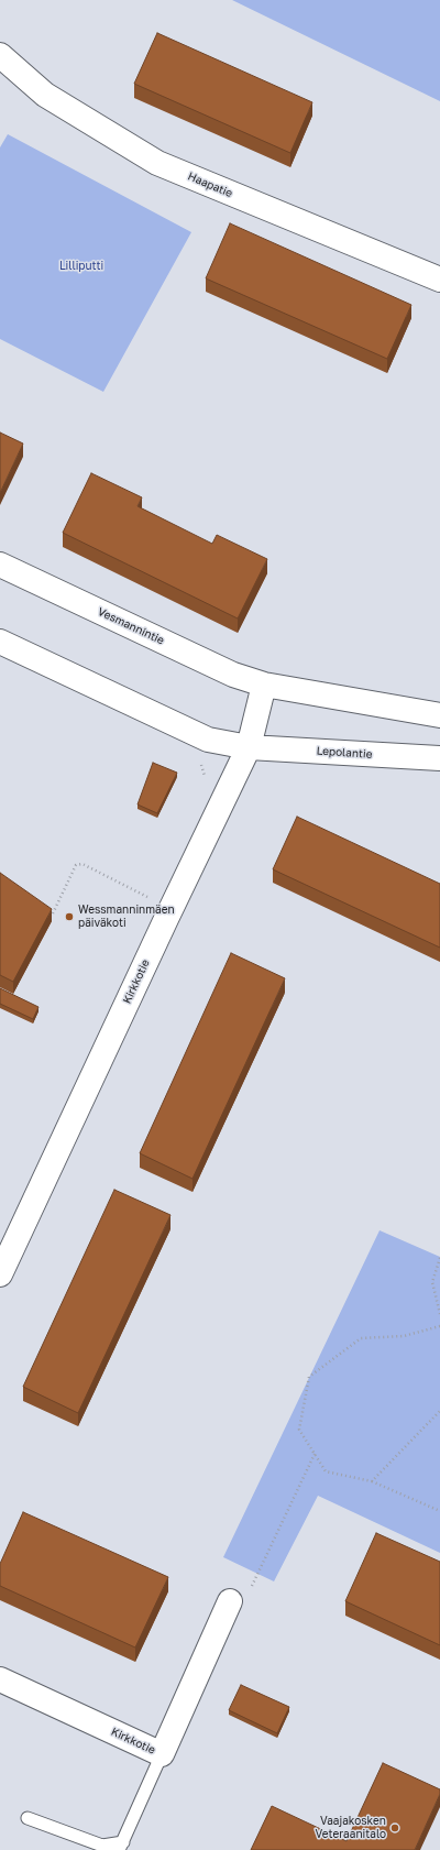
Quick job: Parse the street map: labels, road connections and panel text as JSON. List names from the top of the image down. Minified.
{"streets":{"street":["Haapatie","Vesmannintie","Lepolantie","Kirkkotie"]},"crossings":[["Vesmannintie","Kirkkotie"],["Lepolantie","Kirkkotie"]],"parks":["Lilliputti"],"places":["Wessmanninmäen päiväkoti","Vaajakosken Veteraanitalo"]}
